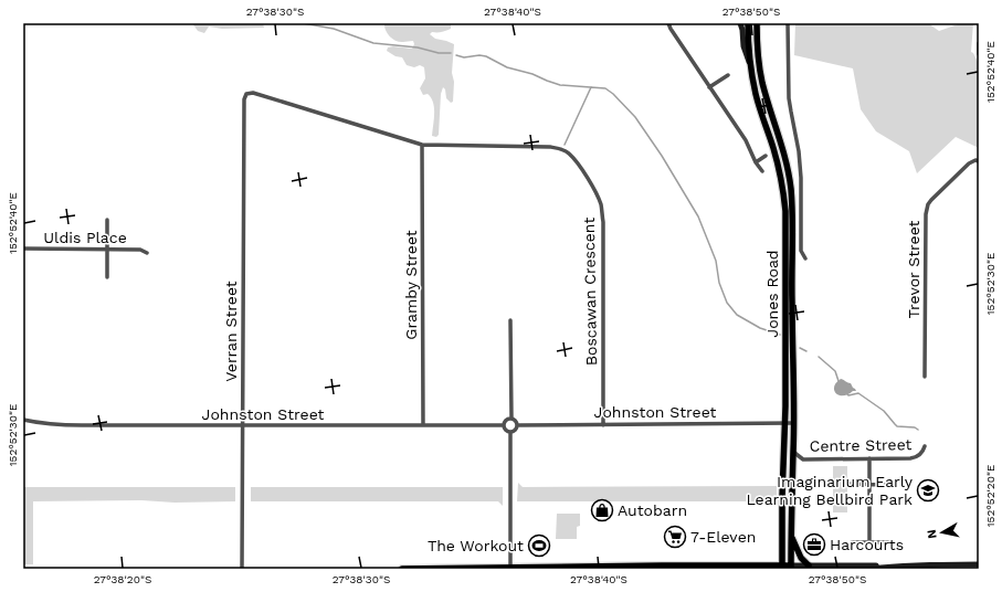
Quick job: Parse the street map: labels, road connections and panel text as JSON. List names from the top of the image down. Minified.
{"streets":{"main road":["Jones Road"],"street":["Uldis Place","Trevor Street","Gramby Street","Boscawan Crescent","Verran Street","Johnston Street","Centre Street"]},"crossings":[["Gramby Street","Boscawan Crescent"],["Gramby Street","Johnston Street"],["Boscawan Crescent","Verran Street"],["Boscawan Crescent","Johnston Street"],["Jones Road","Johnston Street"],["Jones Road","Centre Street"],["Verran Street","Johnston Street"]],"places":{"school or university":["Imaginarium Early Learning Bellbird Park"],"shop":["Autobarn"],"supermarket":["7-Eleven"],"office":["Harcourts"],"sports":["The Workout"]},"north":"left","coordinates":["27°38'30\"S","27°38'40\"S","27°38'50\"S","152°52'40\"E","152°52'30\"E","152°52'20\"E","27°38'20\"S"]}
